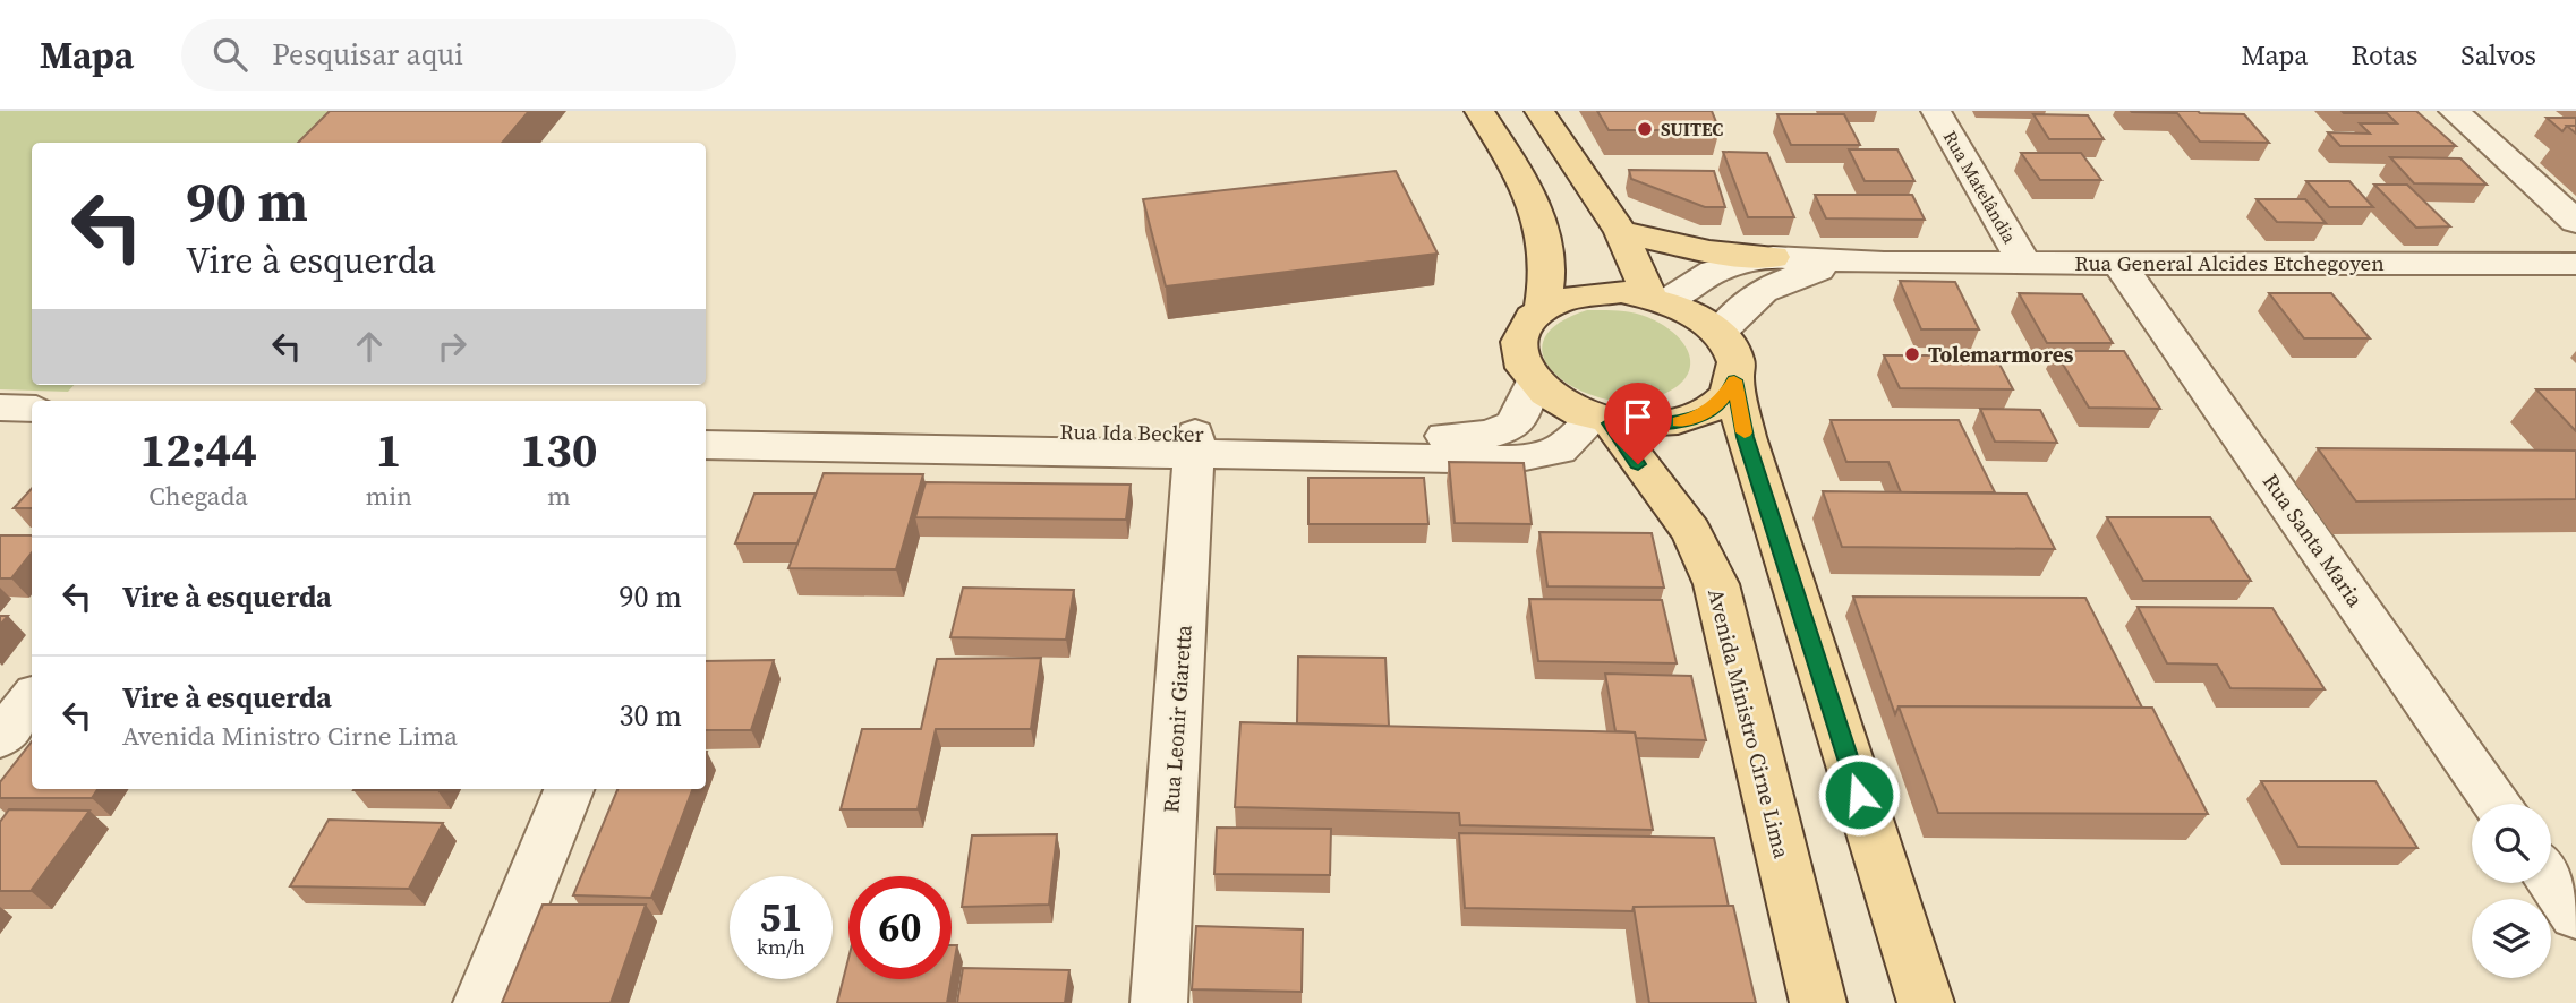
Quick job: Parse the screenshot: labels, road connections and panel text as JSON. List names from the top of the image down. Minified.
{"streets":{"main road":["Avenida Ministro Cirne Lima"],"street":["Rua Matelândia","Rua General Alcides Etchegoyen","Rua Ida Becker","Rua Santa Maria","Rua Leonir Giaretta"]},"crossings":[["Rua Matelândia","Rua General Alcides Etchegoyen"],["Rua General Alcides Etchegoyen","Rua Ida Becker"],["Rua General Alcides Etchegoyen","Rua Santa Maria"],["Rua General Alcides Etchegoyen","Avenida Ministro Cirne Lima"],["Rua Ida Becker","Rua Leonir Giaretta"],["Rua Ida Becker","Avenida Ministro Cirne Lima"]],"places":["SUITEC","Tolemarmores"],"page":{"header":"Mapa","search":"Pesquisar aqui","nav":["Mapa","Rotas","Salvos"],"turn":["90 m","Vire à esquerda"],"eta":["12:44","Chegada","1","min","130","m"],"list":[{"name":"Vire à esquerda","value":"90 m"},{"name":"Vire à esquerda","note":"Avenida Ministro Cirne Lima","value":"30 m"}],"speed":"51 km/h","limit":"60"}}
